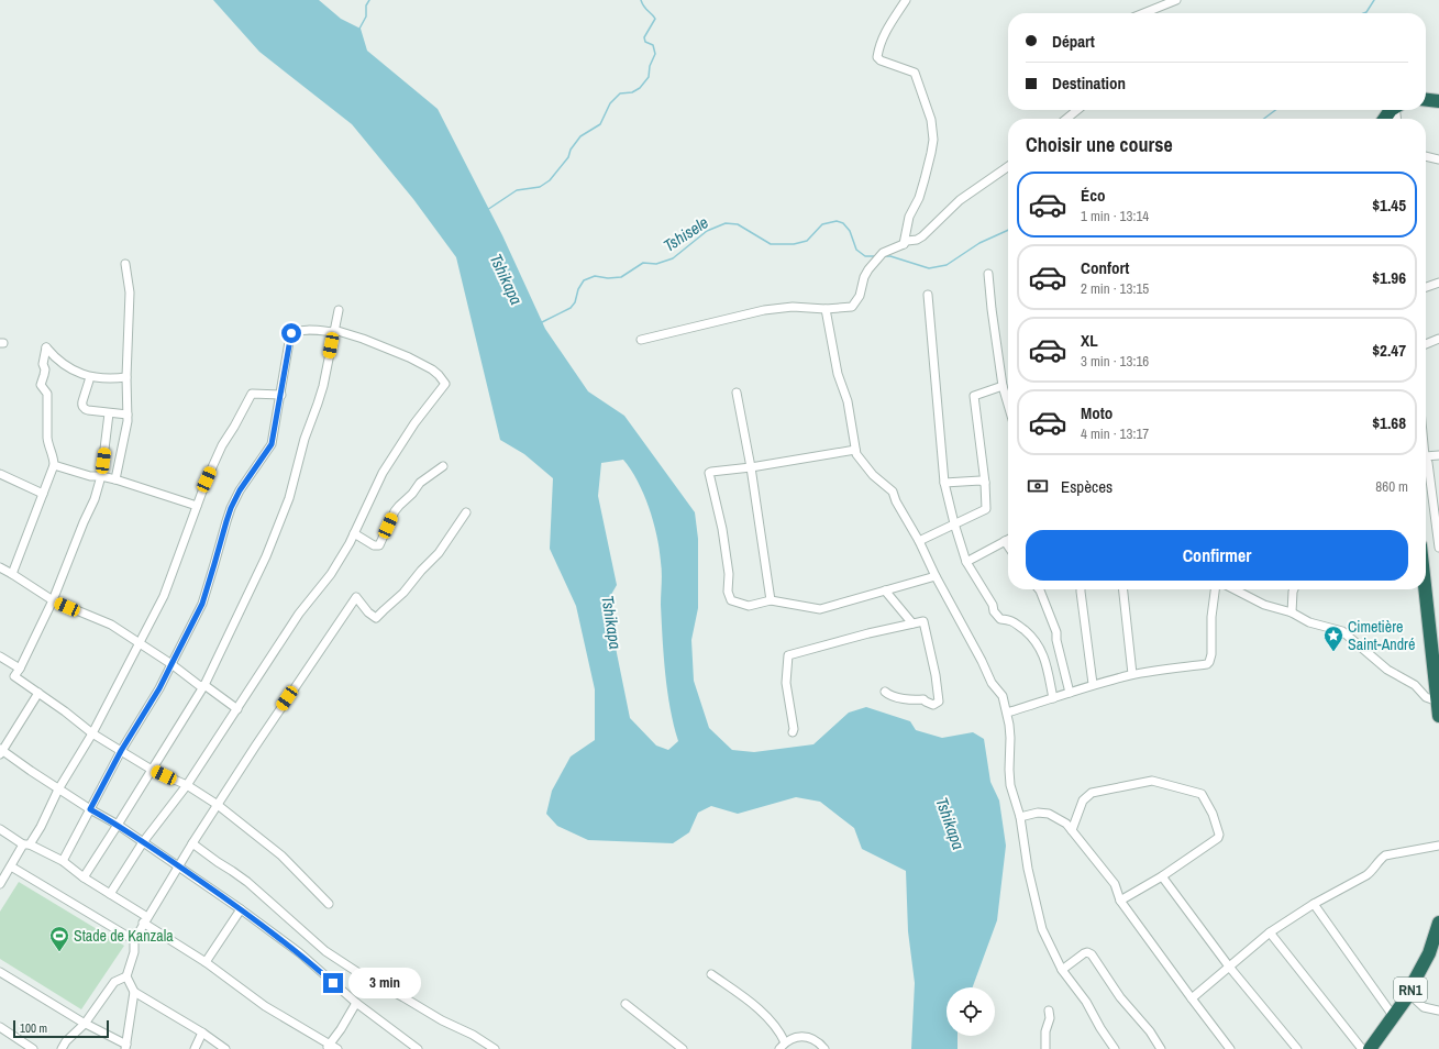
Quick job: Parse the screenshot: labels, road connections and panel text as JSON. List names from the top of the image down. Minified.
{"streets":{"highway":["RN1"]},"water":["Tshisele","Tshikapa"],"places":{"place":["Cimetière Saint-André"],"sports":["Stade de Kanzala"]},"scale_bar":"100 m","page":{"banner":["Départ","Destination"],"heading":"Choisir une course","list":[{"name":"Éco","note":"1 min · 13:14","value":"$1.45"},{"name":"Confort","note":"2 min · 13:15","value":"$1.96"},{"name":"XL","note":"3 min · 13:16","value":"$2.47"},{"name":"Moto","note":"4 min · 13:17","value":"$1.68"}],"pay":["Espèces","860 m"],"buttons":"Confirmer","bubble":"3 min","scale":"100 m"}}
